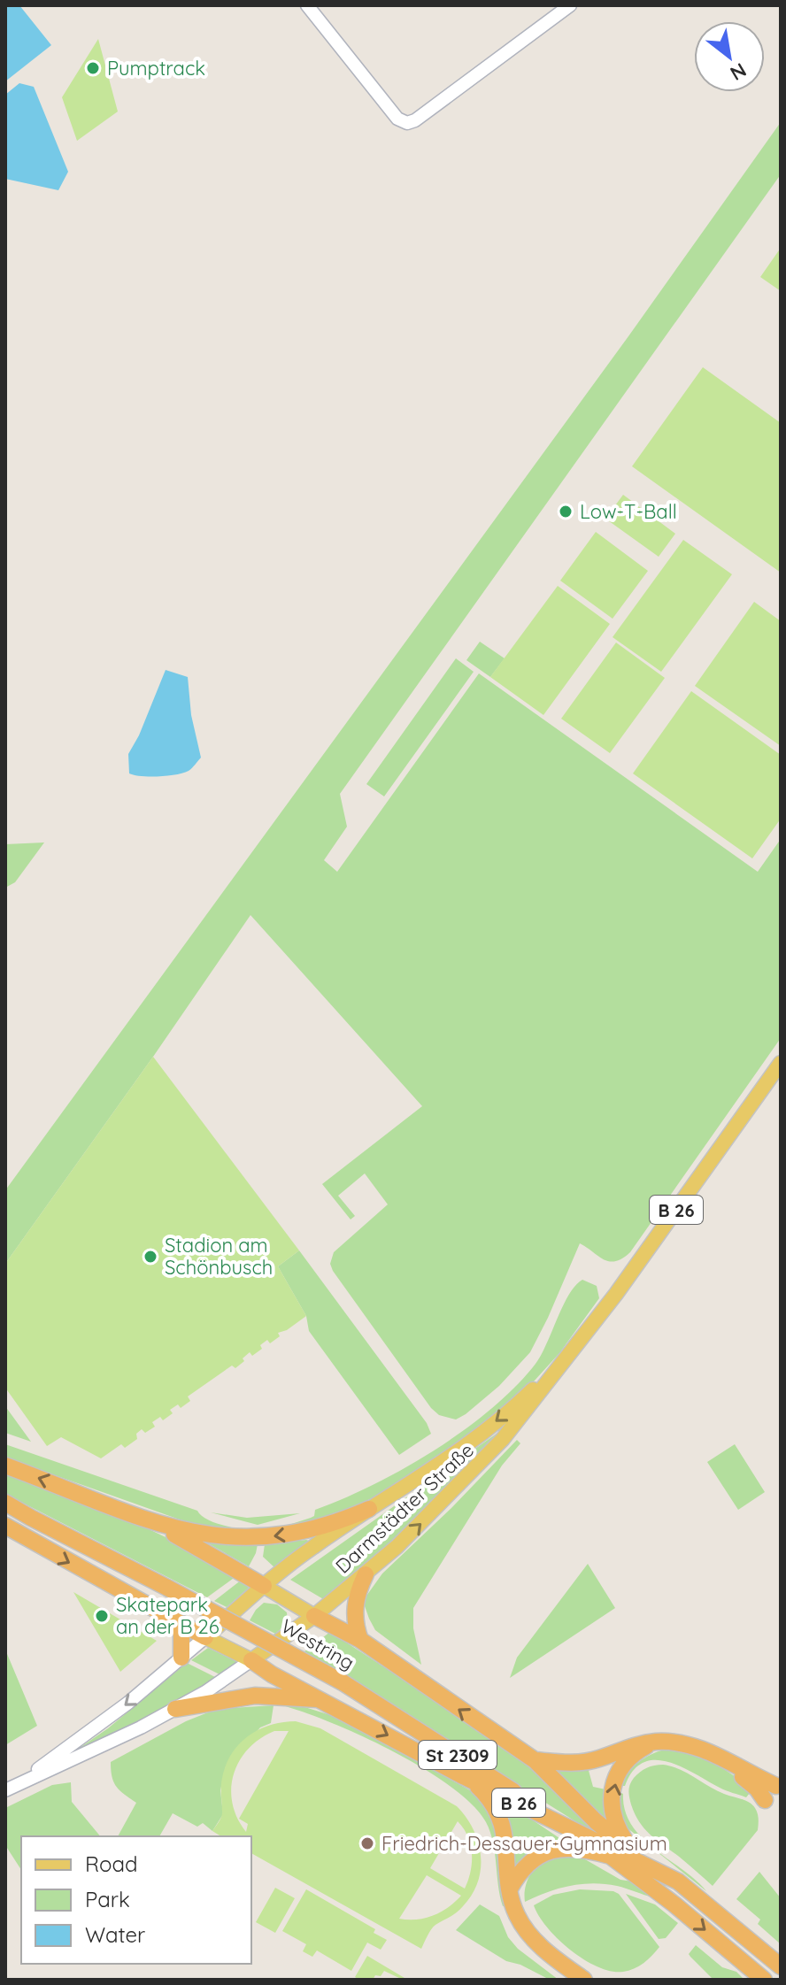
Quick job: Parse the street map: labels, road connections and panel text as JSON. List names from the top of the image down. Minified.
{"streets":{"highway":["B 26","Westring","St 2309"],"main road":["Darmstädter Straße"]},"crossings":[["B 26","Darmstädter Straße"],["B 26","Westring"]],"places":["Pumptrack","Low-T-Ball","Stadion am Schönbusch","Skatepark an der B 26","Friedrich-Dessauer-Gymnasium"],"legend":["Road","Park","Water"],"north":"bottom right"}
